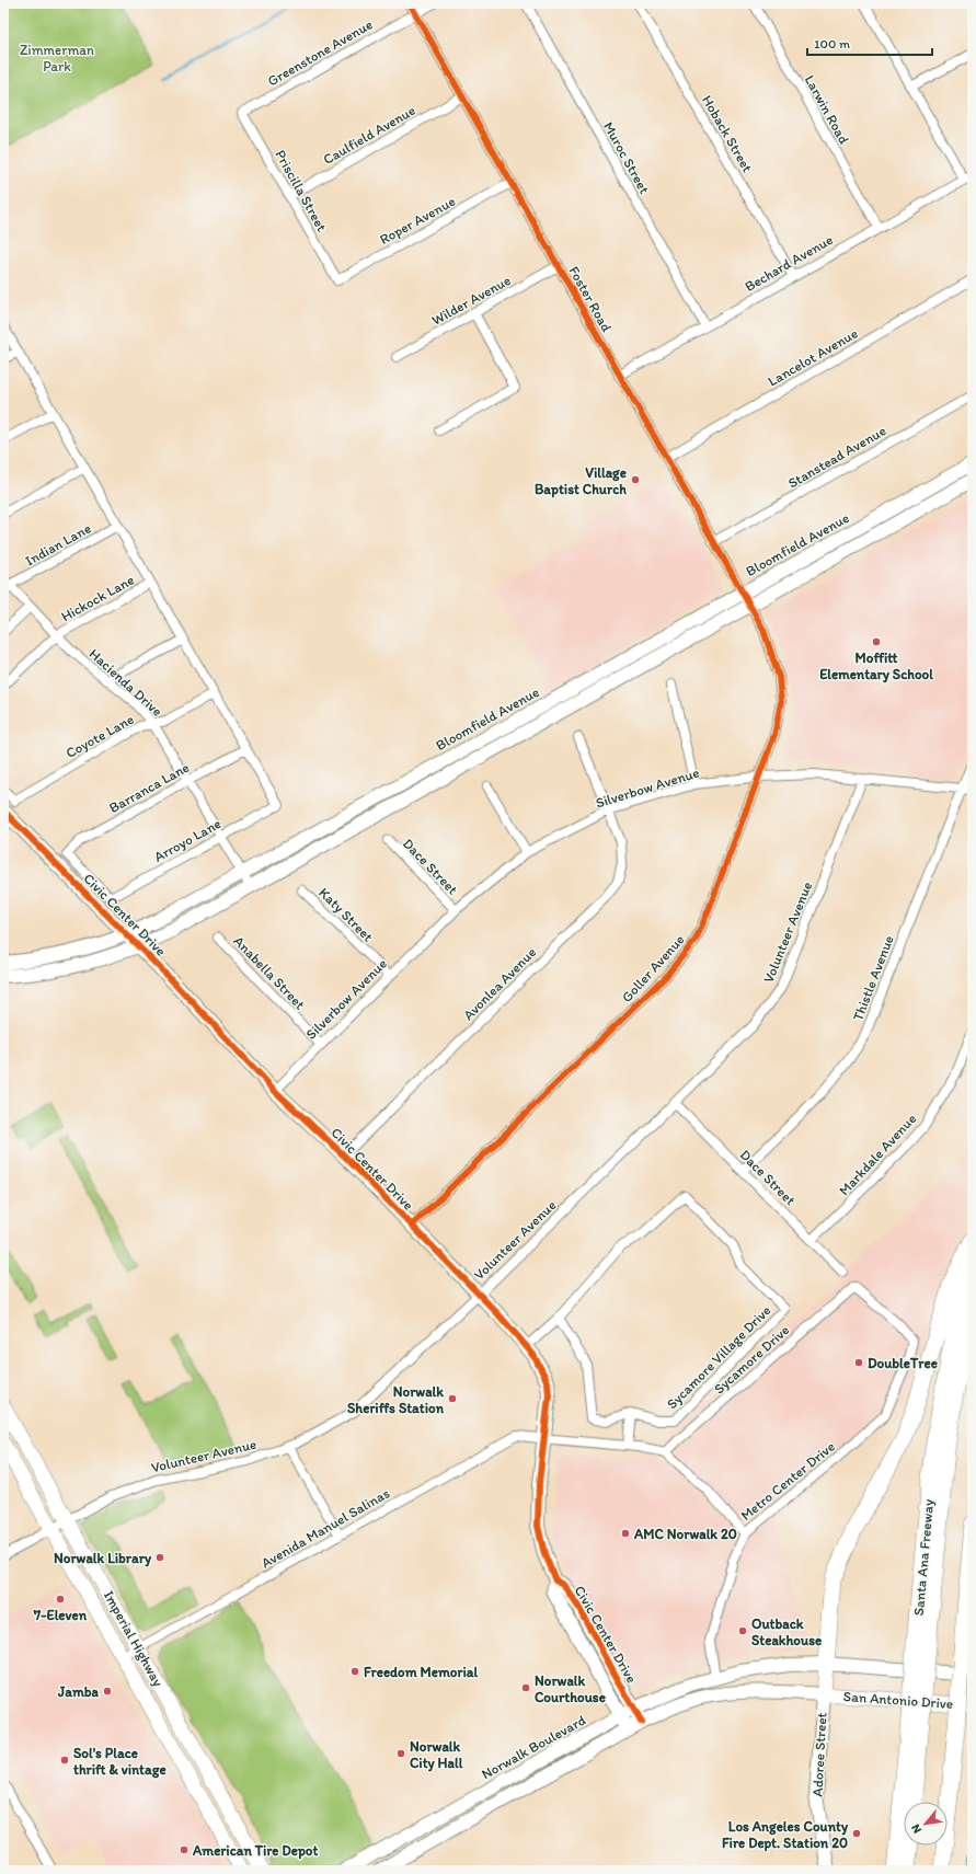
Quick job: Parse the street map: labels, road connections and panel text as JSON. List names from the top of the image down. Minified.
{"streets":{"highway":["Santa Ana Freeway"],"main road":["Bloomfield Avenue","Civic Center Drive","Imperial Highway","San Antonio Drive","Norwalk Boulevard","Adoree Street"],"street":["Greenstone Avenue","Larwin Road","Hoback Street","Caulfield Avenue","Muroc Street","Priscilla Street","Roper Avenue","Bechard Avenue","Foster Road","Wilder Avenue","Lancelot Avenue","Stanstead Avenue","Indian Lane","Hickock Lane","Hacienda Drive","Coyote Lane","Barranca Lane","Silverbow Avenue","Arroyo Lane","Dace Street","Katy Street","Volunteer Avenue","Goller Avenue","Anabella Street","Thistle Avenue","Avonlea Avenue","Markdale Avenue","Sycamore Village Drive","Sycamore Drive","Metro Center Drive","Avenida Manuel Salinas"]},"crossings":[["Greenstone Avenue","Priscilla Street"],["Greenstone Avenue","Foster Road"],["Larwin Road","Bechard Avenue"],["Hoback Street","Bechard Avenue"],["Caulfield Avenue","Priscilla Street"],["Caulfield Avenue","Foster Road"],["Muroc Street","Bechard Avenue"],["Priscilla Street","Roper Avenue"],["Roper Avenue","Foster Road"],["Bechard Avenue","Foster Road"],["Foster Road","Wilder Avenue"],["Foster Road","Lancelot Avenue"],["Foster Road","Stanstead Avenue"],["Foster Road","Bloomfield Avenue"],["Foster Road","Goller Avenue"],["Indian Lane","Hacienda Drive"],["Bloomfield Avenue","Hacienda Drive"],["Bloomfield Avenue","Civic Center Drive"],["Bloomfield Avenue","Goller Avenue"],["Hickock Lane","Hacienda Drive"],["Hacienda Drive","Coyote Lane"],["Hacienda Drive","Barranca Lane"],["Hacienda Drive","Arroyo Lane"],["Barranca Lane","Arroyo Lane"],["Silverbow Avenue","Dace Street"],["Silverbow Avenue","Civic Center Drive"],["Silverbow Avenue","Katy Street"],["Silverbow Avenue","Volunteer Avenue"],["Silverbow Avenue","Goller Avenue"],["Silverbow Avenue","Anabella Street"],["Silverbow Avenue","Thistle Avenue"],["Silverbow Avenue","Avonlea Avenue"],["Dace Street","Volunteer Avenue"],["Dace Street","Thistle Avenue"],["Dace Street","Markdale Avenue"],["Civic Center Drive","Volunteer Avenue"],["Civic Center Drive","Goller Avenue"],["Civic Center Drive","Avonlea Avenue"],["Civic Center Drive","Sycamore Village Drive"],["Civic Center Drive","Avenida Manuel Salinas"],["Civic Center Drive","Norwalk Boulevard"],["Volunteer Avenue","Imperial Highway"],["Sycamore Drive","Metro Center Drive"],["Sycamore Drive","Avenida Manuel Salinas"],["Metro Center Drive","Norwalk Boulevard"],["Avenida Manuel Salinas","Imperial Highway"],["San Antonio Drive","Adoree Street"],["Norwalk Boulevard","Adoree Street"]],"parks":["Zimmerman Park"],"places":["Village Baptist Church","Moffitt Elementary School","DoubleTree","Norwalk Sheriffs Station","AMC Norwalk 20","Norwalk Library","7-Eleven","Outback Steakhouse","Freedom Memorial","Norwalk Courthouse","Jamba","Norwalk City Hall","Sol's Place thrift & vintage","Los Angeles County Fire Dept. Station 20","American Tire Depot"],"scale_bar":"100 m","north":"bottom left"}
